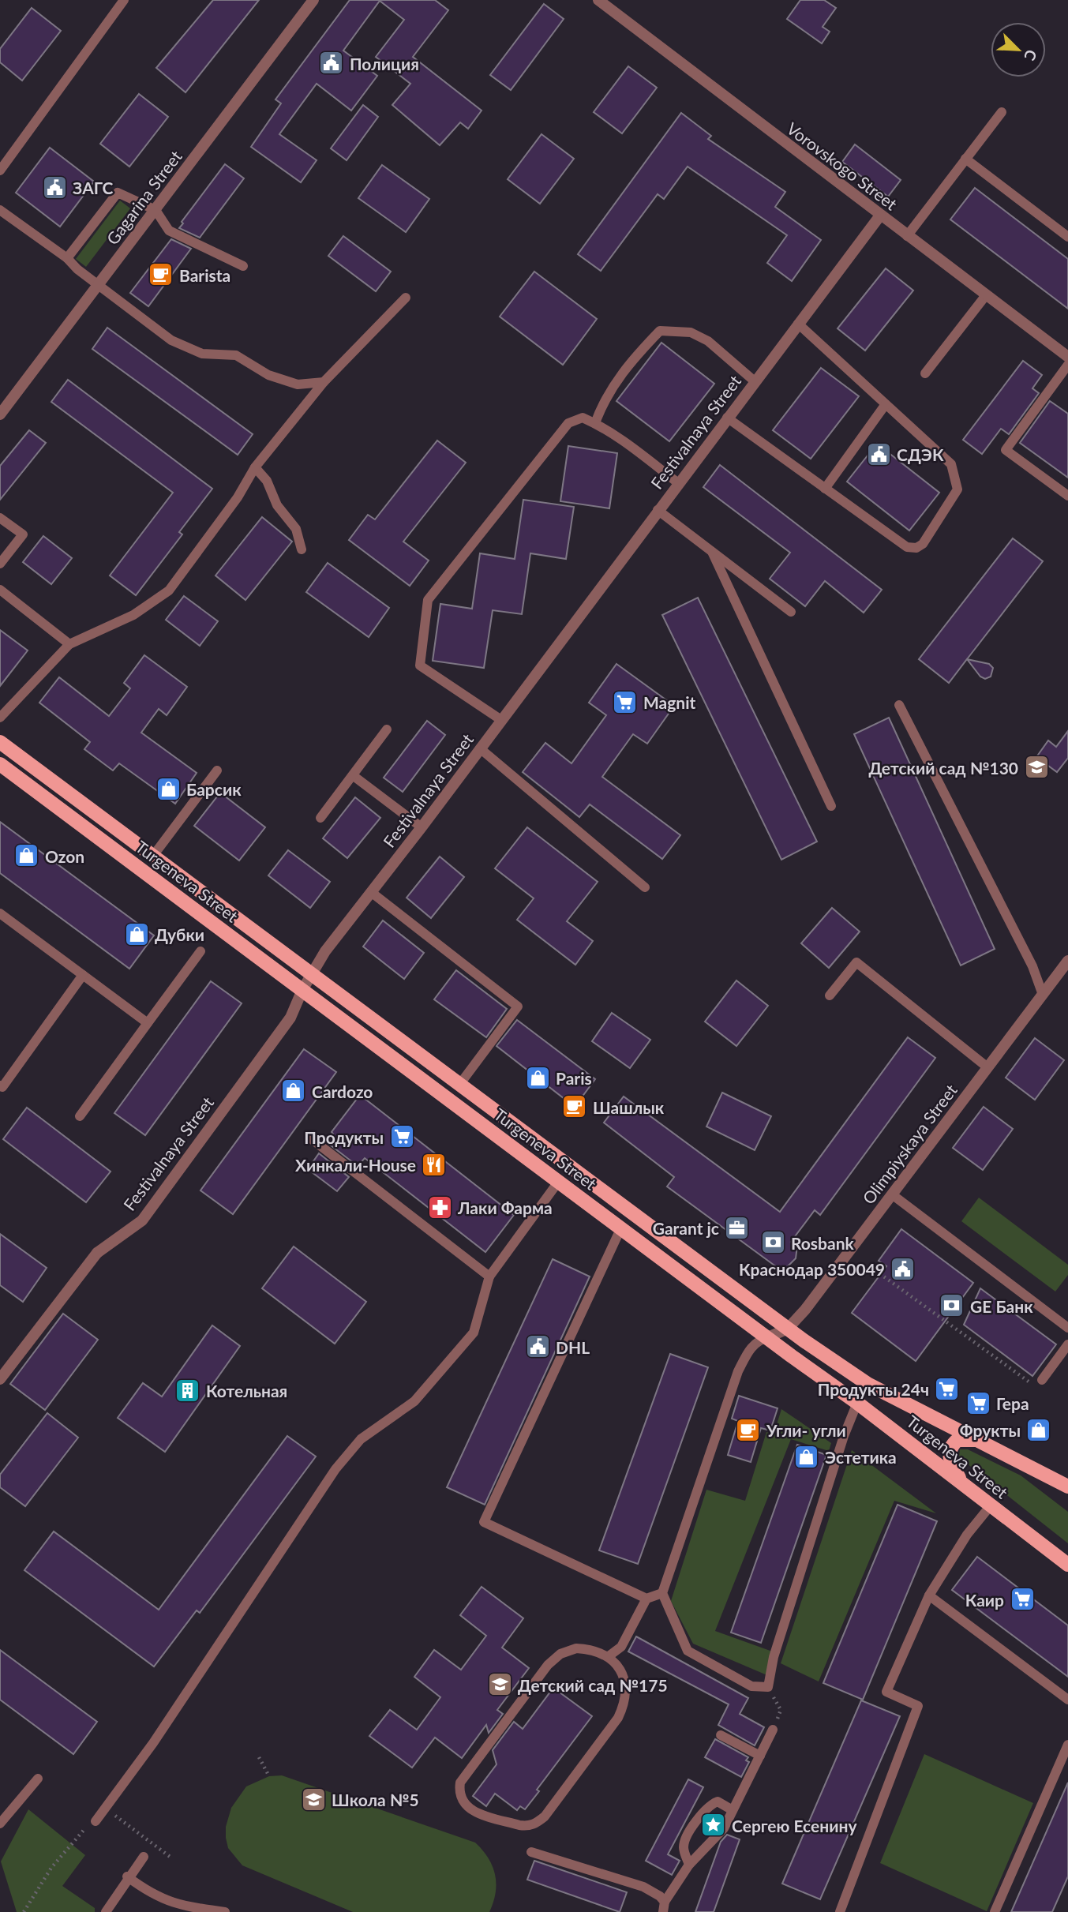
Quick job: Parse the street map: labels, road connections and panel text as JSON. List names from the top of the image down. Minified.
{"streets":{"main road":["Turgeneva Street"],"street":["Vorovskogo Street","Gagarina Street","Festivalnaya Street","Olimpiyskaya Street"]},"crossings":[["Vorovskogo Street","Festivalnaya Street"],["Festivalnaya Street","Turgeneva Street"],["Turgeneva Street","Olimpiyskaya Street"]],"places":{"public building":["Полиция","ЗАГС","СДЭК","Краснодар 350049","DHL"],"cafe":["Barista","Шашлык","Угли- угли"],"supermarket":["Magnit","Продукты","Продукты 24ч","Гера","Каир"],"school or university":["Детский сад №130","Детский сад №175","Школа №5"],"shop":["Барсик","Ozon","Дубки","Paris","Cardozo","Фрукты","Эстетика"],"restaurant":["Хинкали-House"],"pharmacy":["Лаки Фарма"],"office":["Garant jc"],"bank":["Rosbank","GE Банк"],"building":["Котельная"],"place":["Сергею Есенину"]},"north":"bottom right"}
